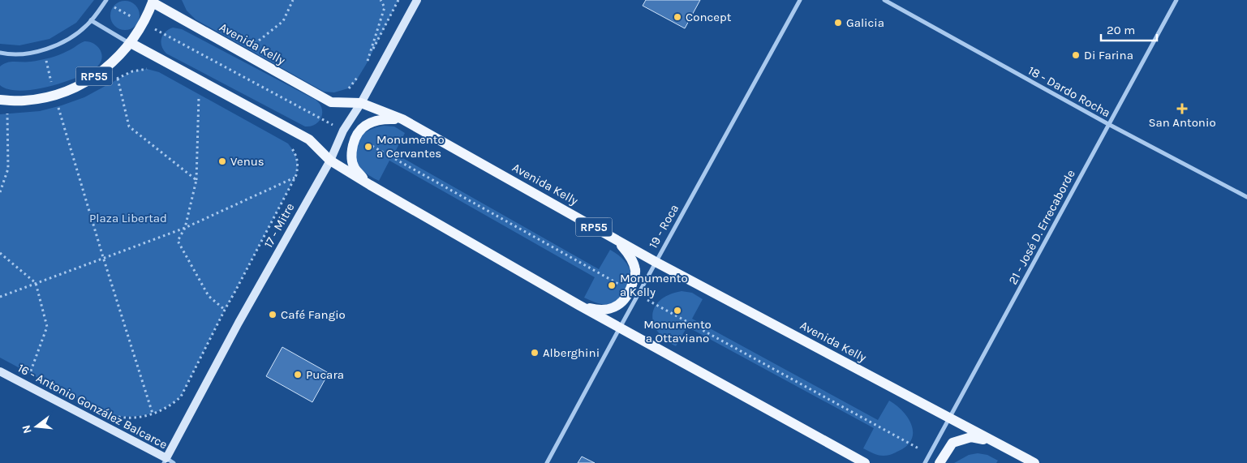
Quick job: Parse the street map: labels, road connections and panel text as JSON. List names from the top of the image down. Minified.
{"streets":{"main road":["Avenida Kelly","RP55"],"street":["18 - Dardo Rocha","17 - Mitre","19 - Roca","21 - José D. Errecaborde","16 - Antonio González Balcarce"]},"crossings":[["Avenida Kelly","RP55"],["Avenida Kelly","17 - Mitre"],["Avenida Kelly","19 - Roca"],["Avenida Kelly","21 - José D. Errecaborde"],["18 - Dardo Rocha","21 - José D. Errecaborde"],["17 - Mitre","16 - Antonio González Balcarce"]],"parks":["Plaza Libertad"],"places":{"other":["Concept","Galicia","Di Farina","Monumento a Cervantes","Venus","Monumento a Kelly","Monumento a Ottaviano","Café Fangio","Alberghini","Pucara"],"health":["San Antonio"]},"scale_bar":"20 m","north":"left"}
